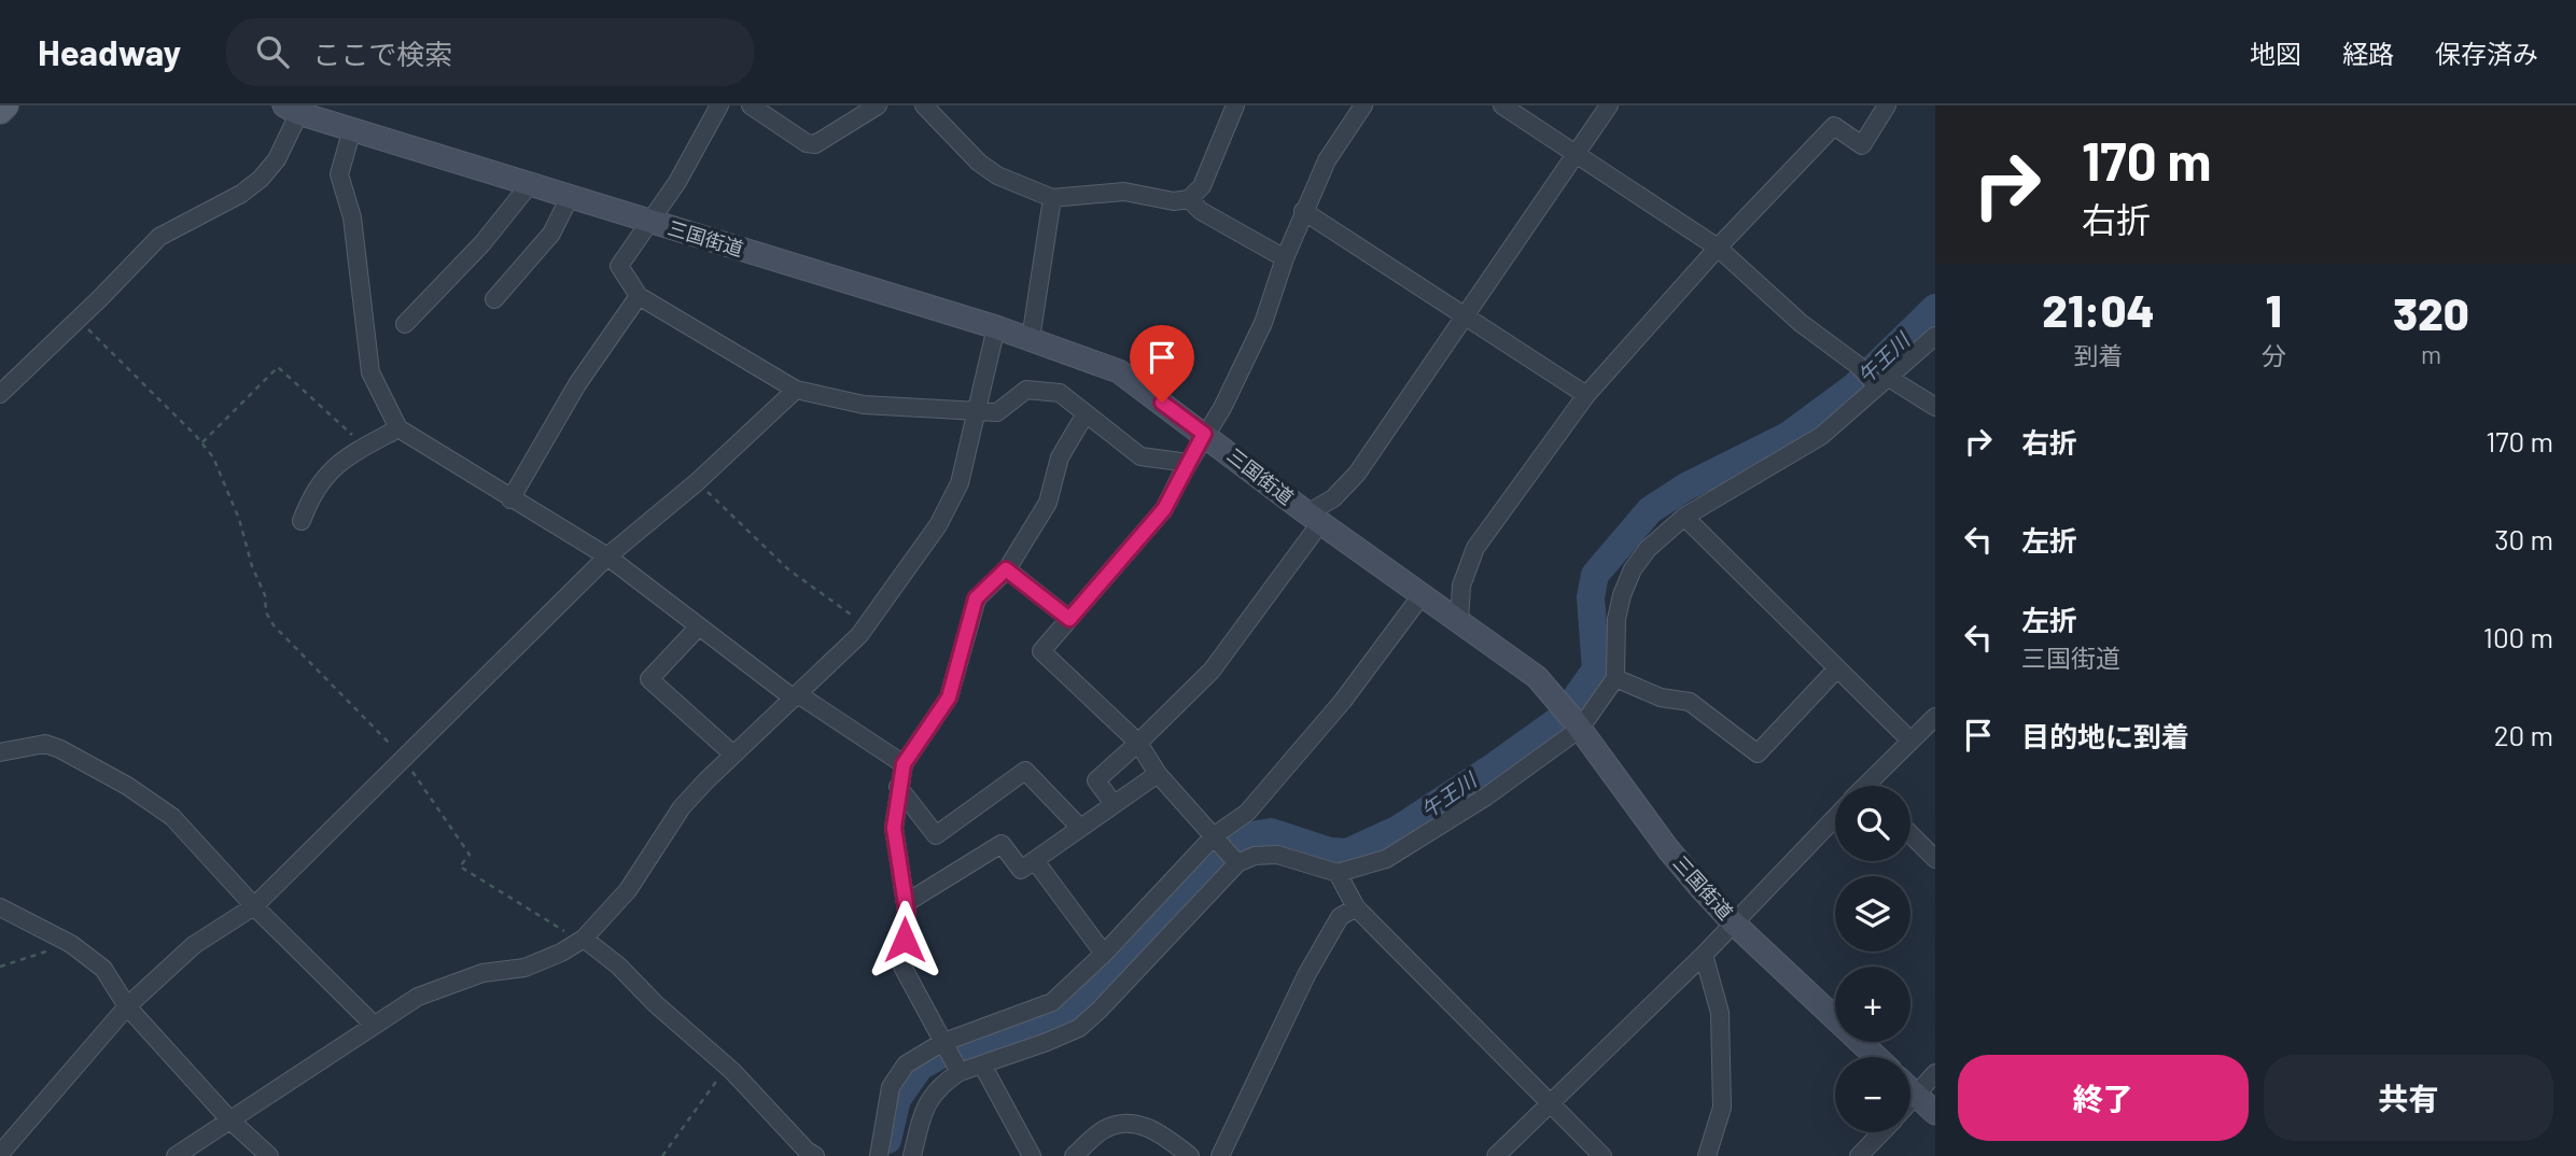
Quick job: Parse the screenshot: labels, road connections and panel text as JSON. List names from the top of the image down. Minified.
{"streets":{"street":["三国街道"]},"water":["午王川"],"page":{"header":"Headway","search":"ここで検索","nav":["地図","経路","保存済み"],"turn":["170 m","右折"],"eta":["21:04","到着","1","分","320","m"],"list":[{"name":"右折","value":"170 m"},{"name":"左折","value":"30 m"},{"name":"左折","note":"三国街道","value":"100 m"},{"name":"目的地に到着","value":"20 m"}],"map_buttons":["+","−"],"buttons":["終了","共有"]}}
